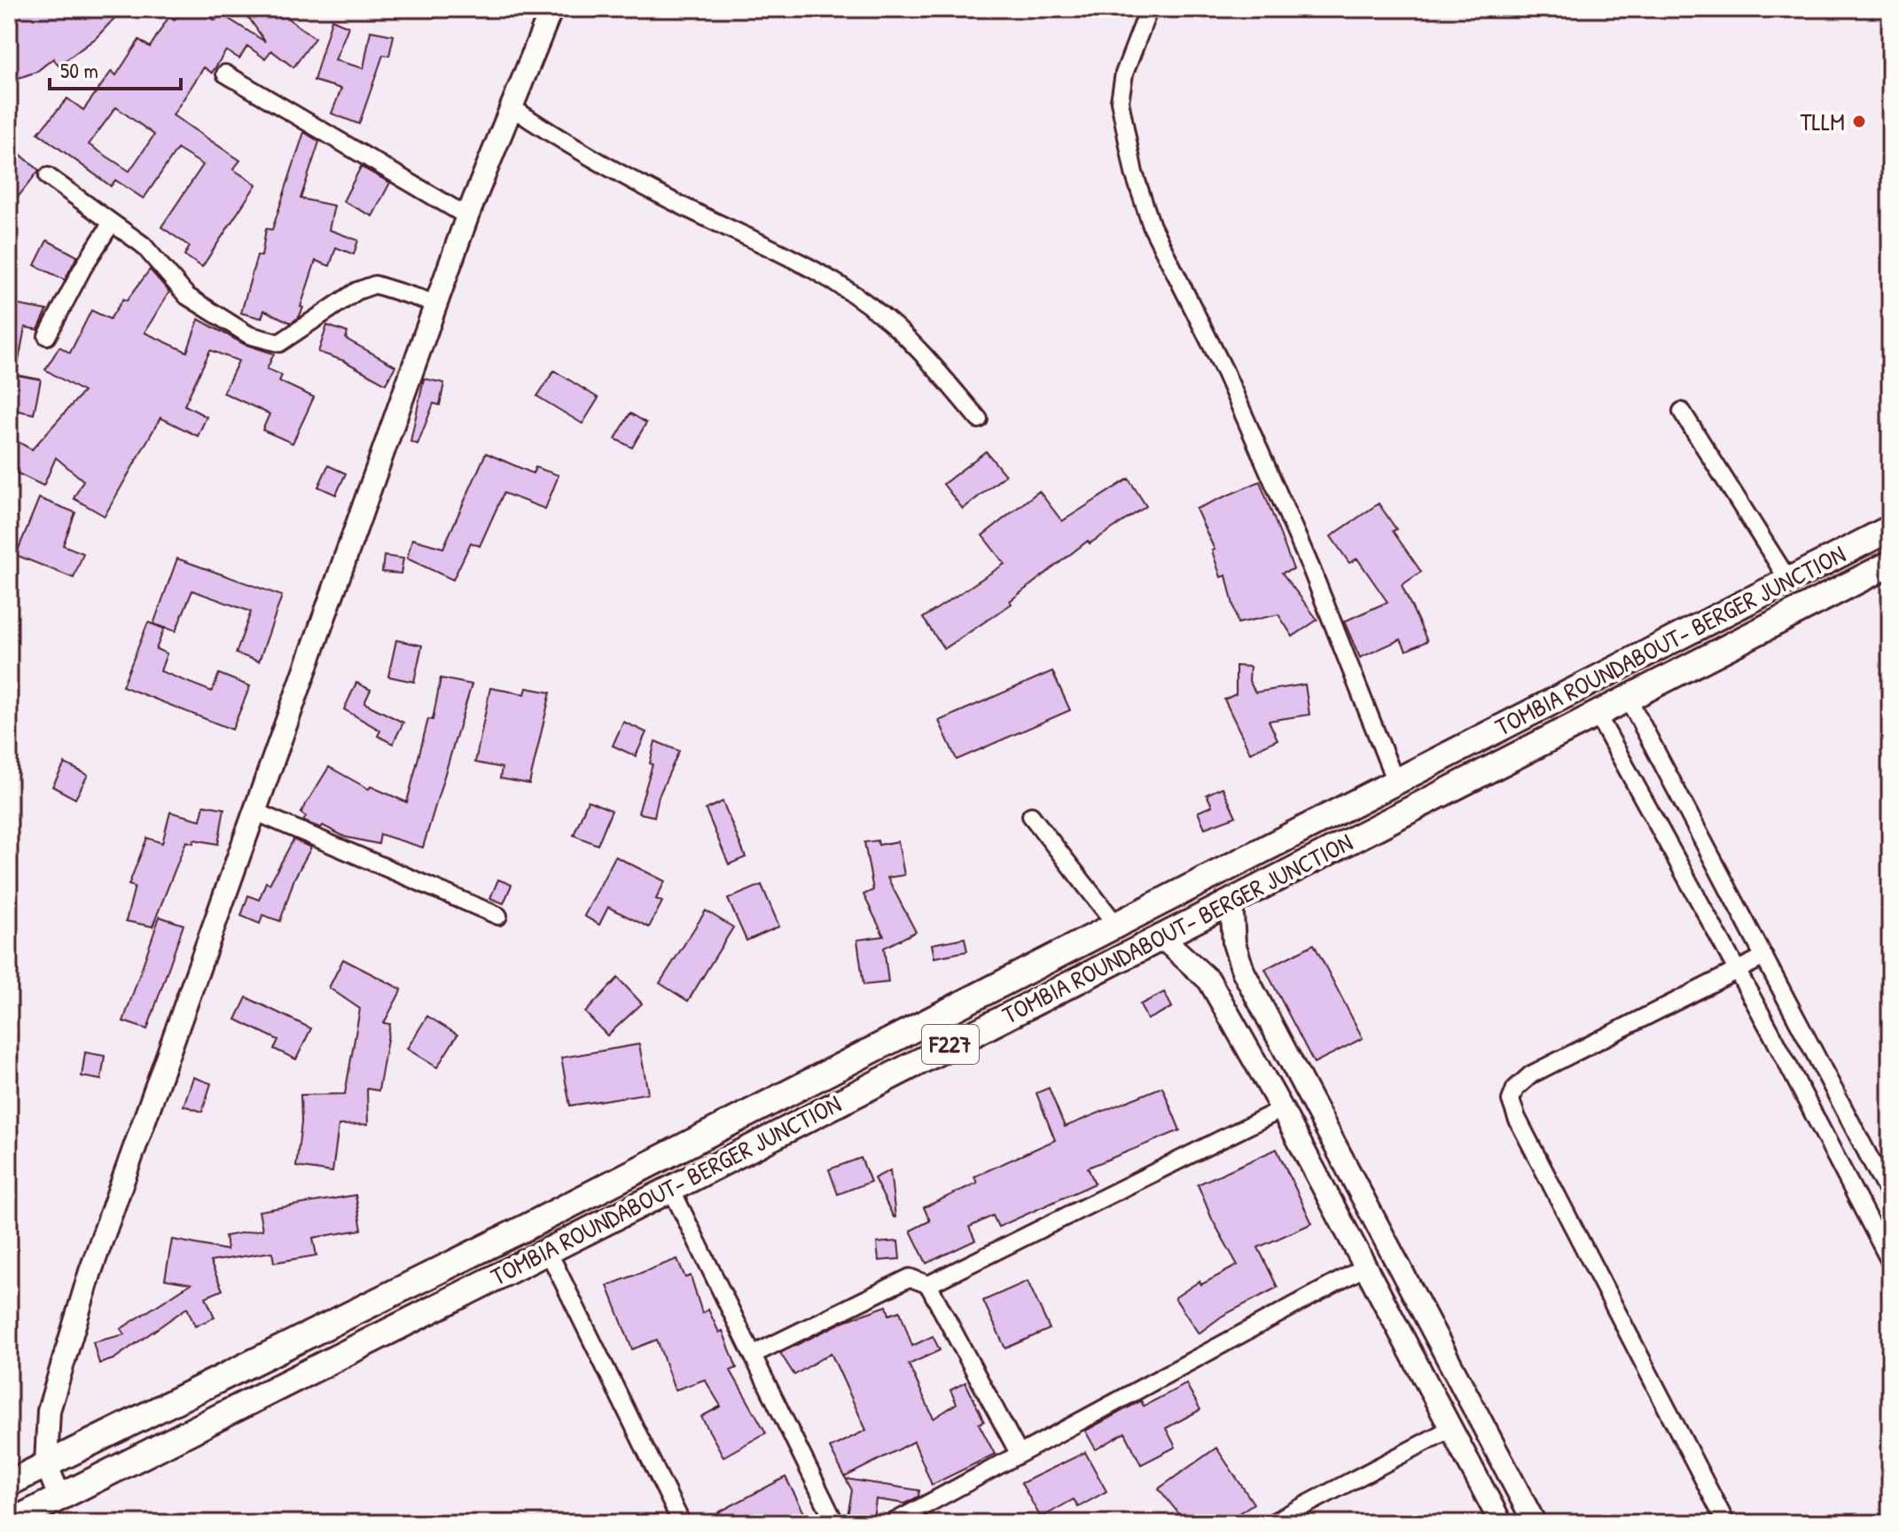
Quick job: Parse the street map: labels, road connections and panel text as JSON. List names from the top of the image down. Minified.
{"streets":{"main road":["TOMBIA ROUNDABOUT- BERGER JUNCTION","F227"]},"places":["TLLM"],"scale_bar":"50 m"}
